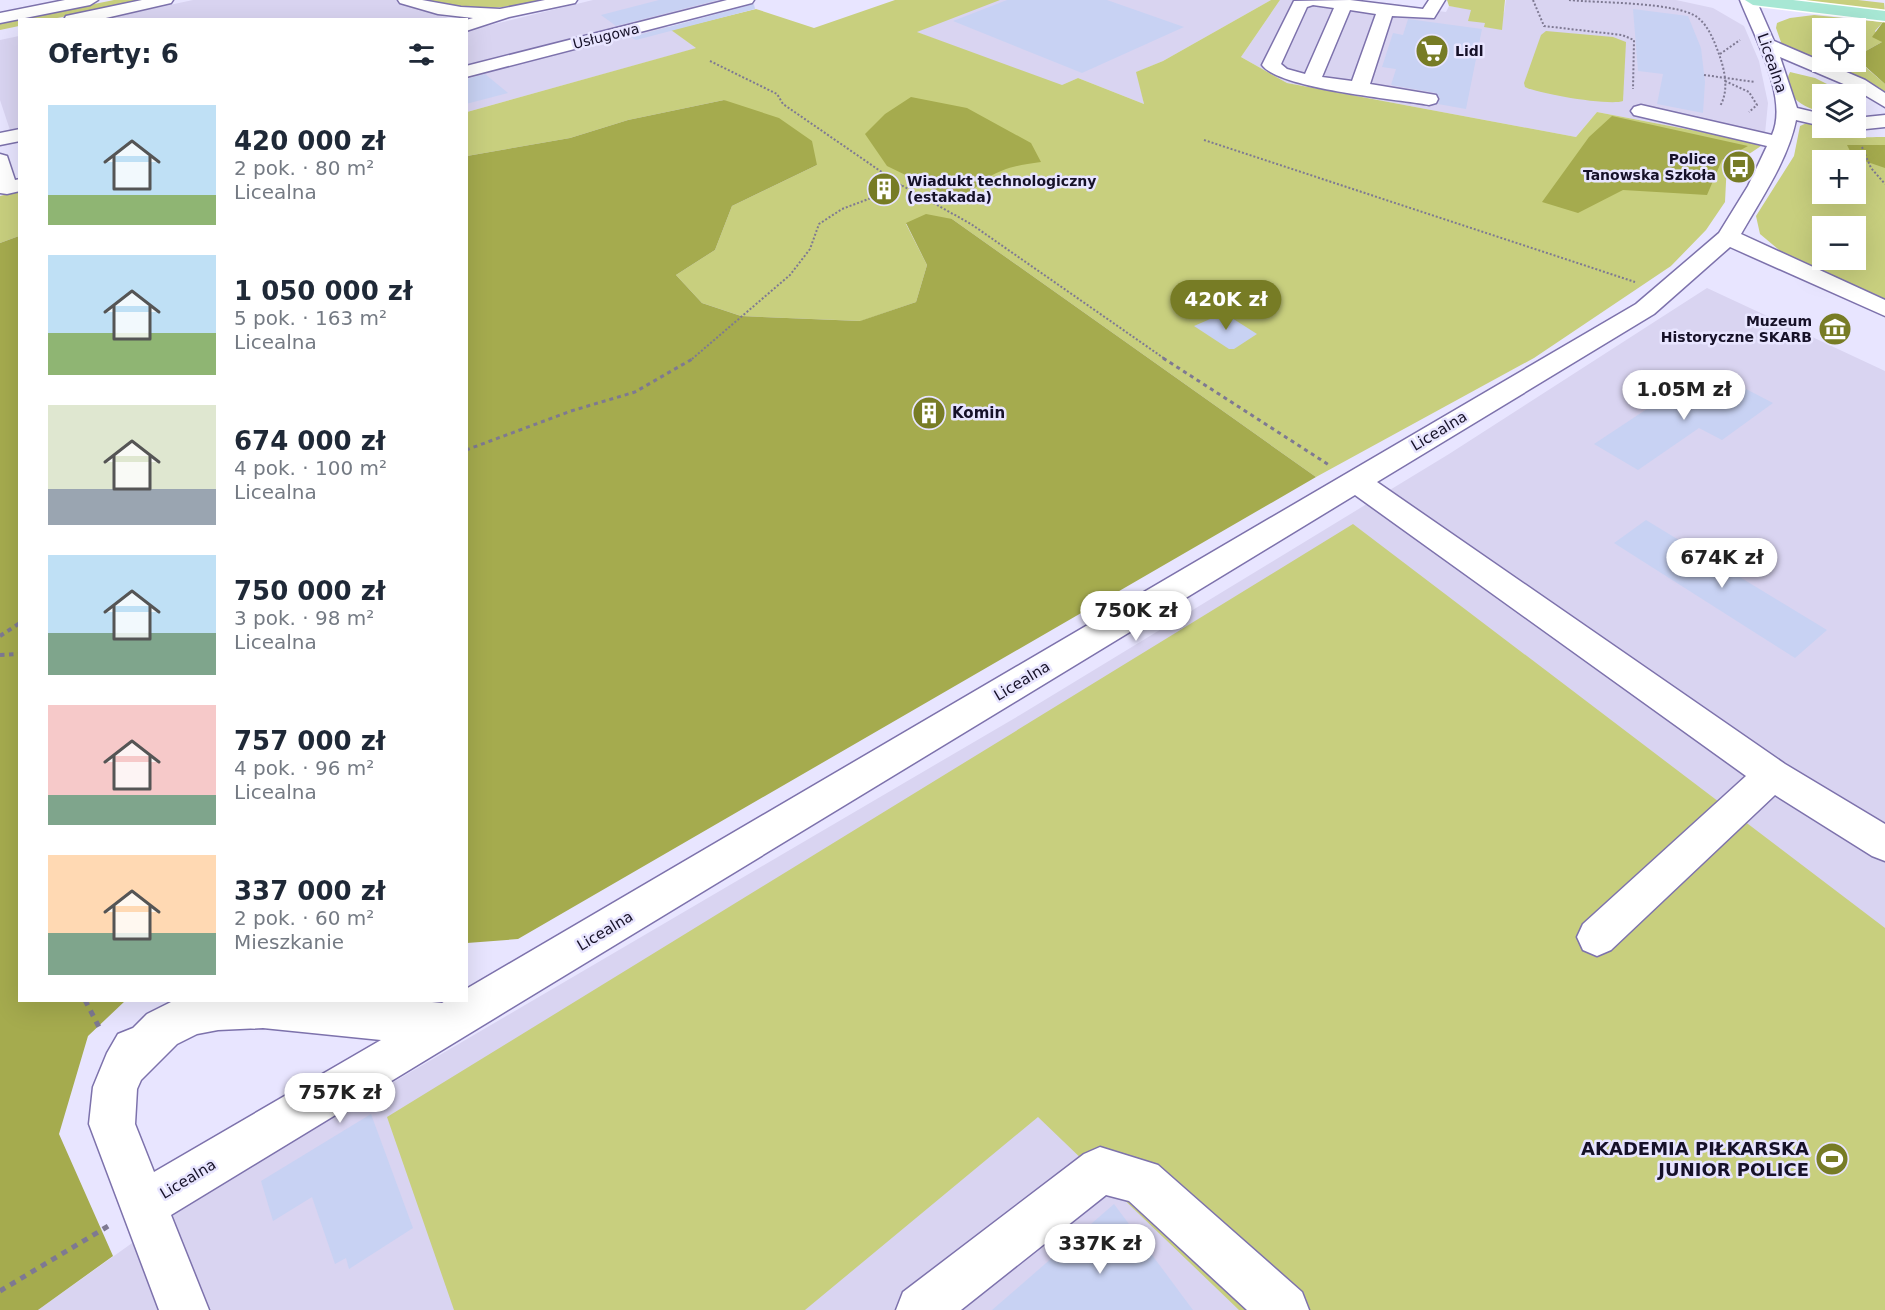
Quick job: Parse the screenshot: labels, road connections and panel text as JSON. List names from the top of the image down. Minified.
{"streets":{"street":["Usługowa","Licealna"]},"places":{"supermarket":["Lidl"],"bus stop":["Police Tanowska Szkoła"],"building":["Wiadukt technologiczny (estakada)","Komin"],"museum":["Muzeum Historyczne SKARB"],"sports":["AKADEMIA PIŁKARSKA JUNIOR POLICE"]},"page":{"map_buttons":["+","−"],"heading":"Oferty: 6","list":[{"name":"420 000 zł","note":"2 pok. · 80 m² · Licealna"},{"name":"1 050 000 zł","note":"5 pok. · 163 m² · Licealna"},{"name":"674 000 zł","note":"4 pok. · 100 m² · Licealna"},{"name":"750 000 zł","note":"3 pok. · 98 m² · Licealna"},{"name":"757 000 zł","note":"4 pok. · 96 m² · Licealna"},{"name":"337 000 zł","note":"2 pok. · 60 m² · Mieszkanie"}],"price":["420K zł","1.05M zł","674K zł","750K zł","757K zł","337K zł"]}}
